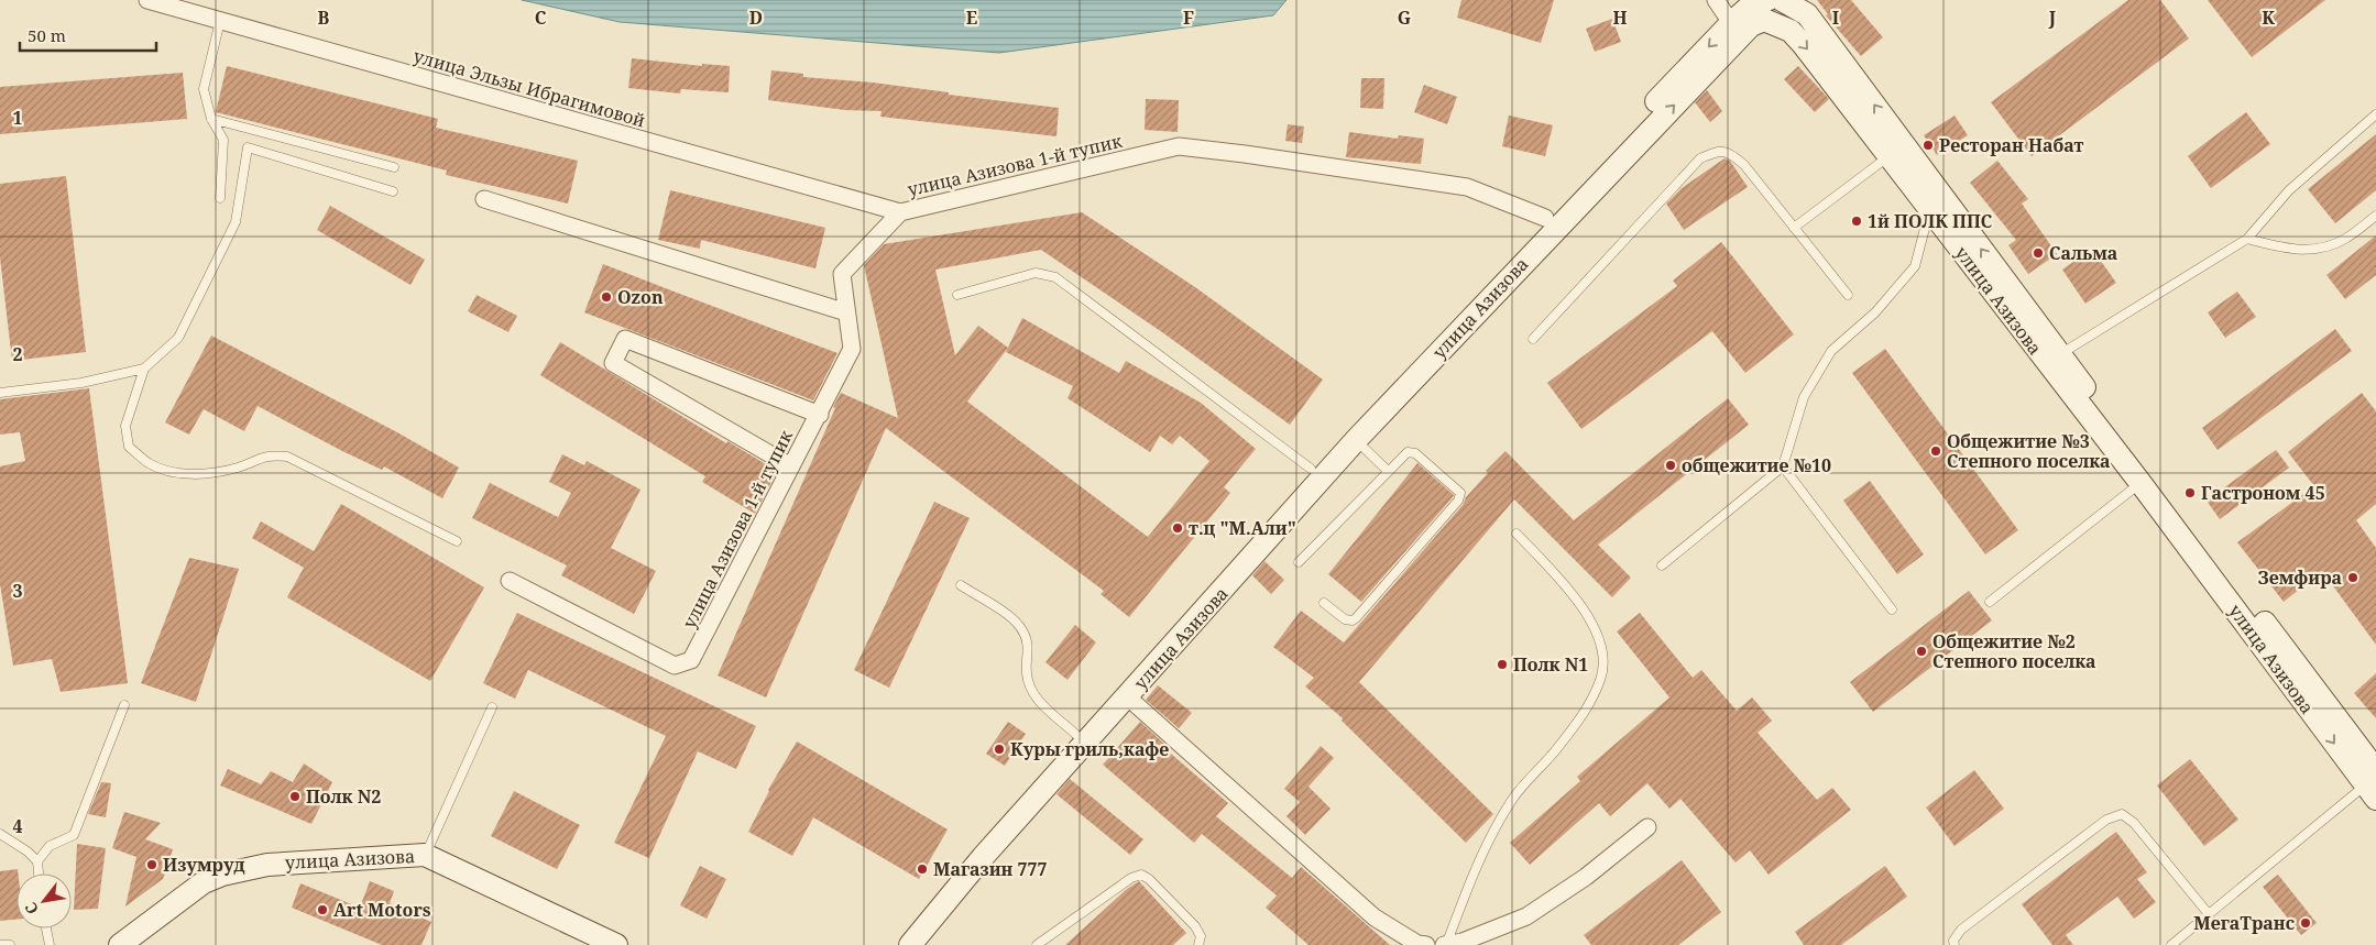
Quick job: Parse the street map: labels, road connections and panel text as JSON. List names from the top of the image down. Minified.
{"streets":{"main road":["улица Азизова"],"street":["улица Эльзы Ибрагимовой","улица Азизова 1-й тупик"]},"crossings":[["улица Эльзы Ибрагимовой","улица Азизова 1-й тупик"],["улица Азизова 1-й тупик","улица Азизова"]],"places":["Ресторан Набат","1й ПОЛК ППС","Сальма","Ozon","Общежитие №3 Степного поселка","общежитие №10","Гастроном 45","т.ц \"М.Али\"","Земфира","Общежитие №2 Степного поселка","Полк N1","Куры гриль,кафе","Полк N2","Изумруд","Магазин 777","Art Motors","МегаТранс"],"scale_bar":"50 m","north":"bottom left","grid":{"columns":["B","C","D","E","F","G","H","I","J","K"],"rows":["1","2","3","4"]}}
